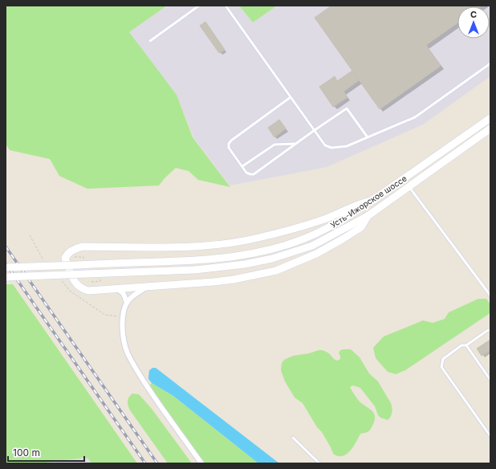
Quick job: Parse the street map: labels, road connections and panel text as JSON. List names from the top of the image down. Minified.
{"streets":{"street":["Усть-Ижорское шоссе"]},"scale_bar":"100 m","north":"top"}
